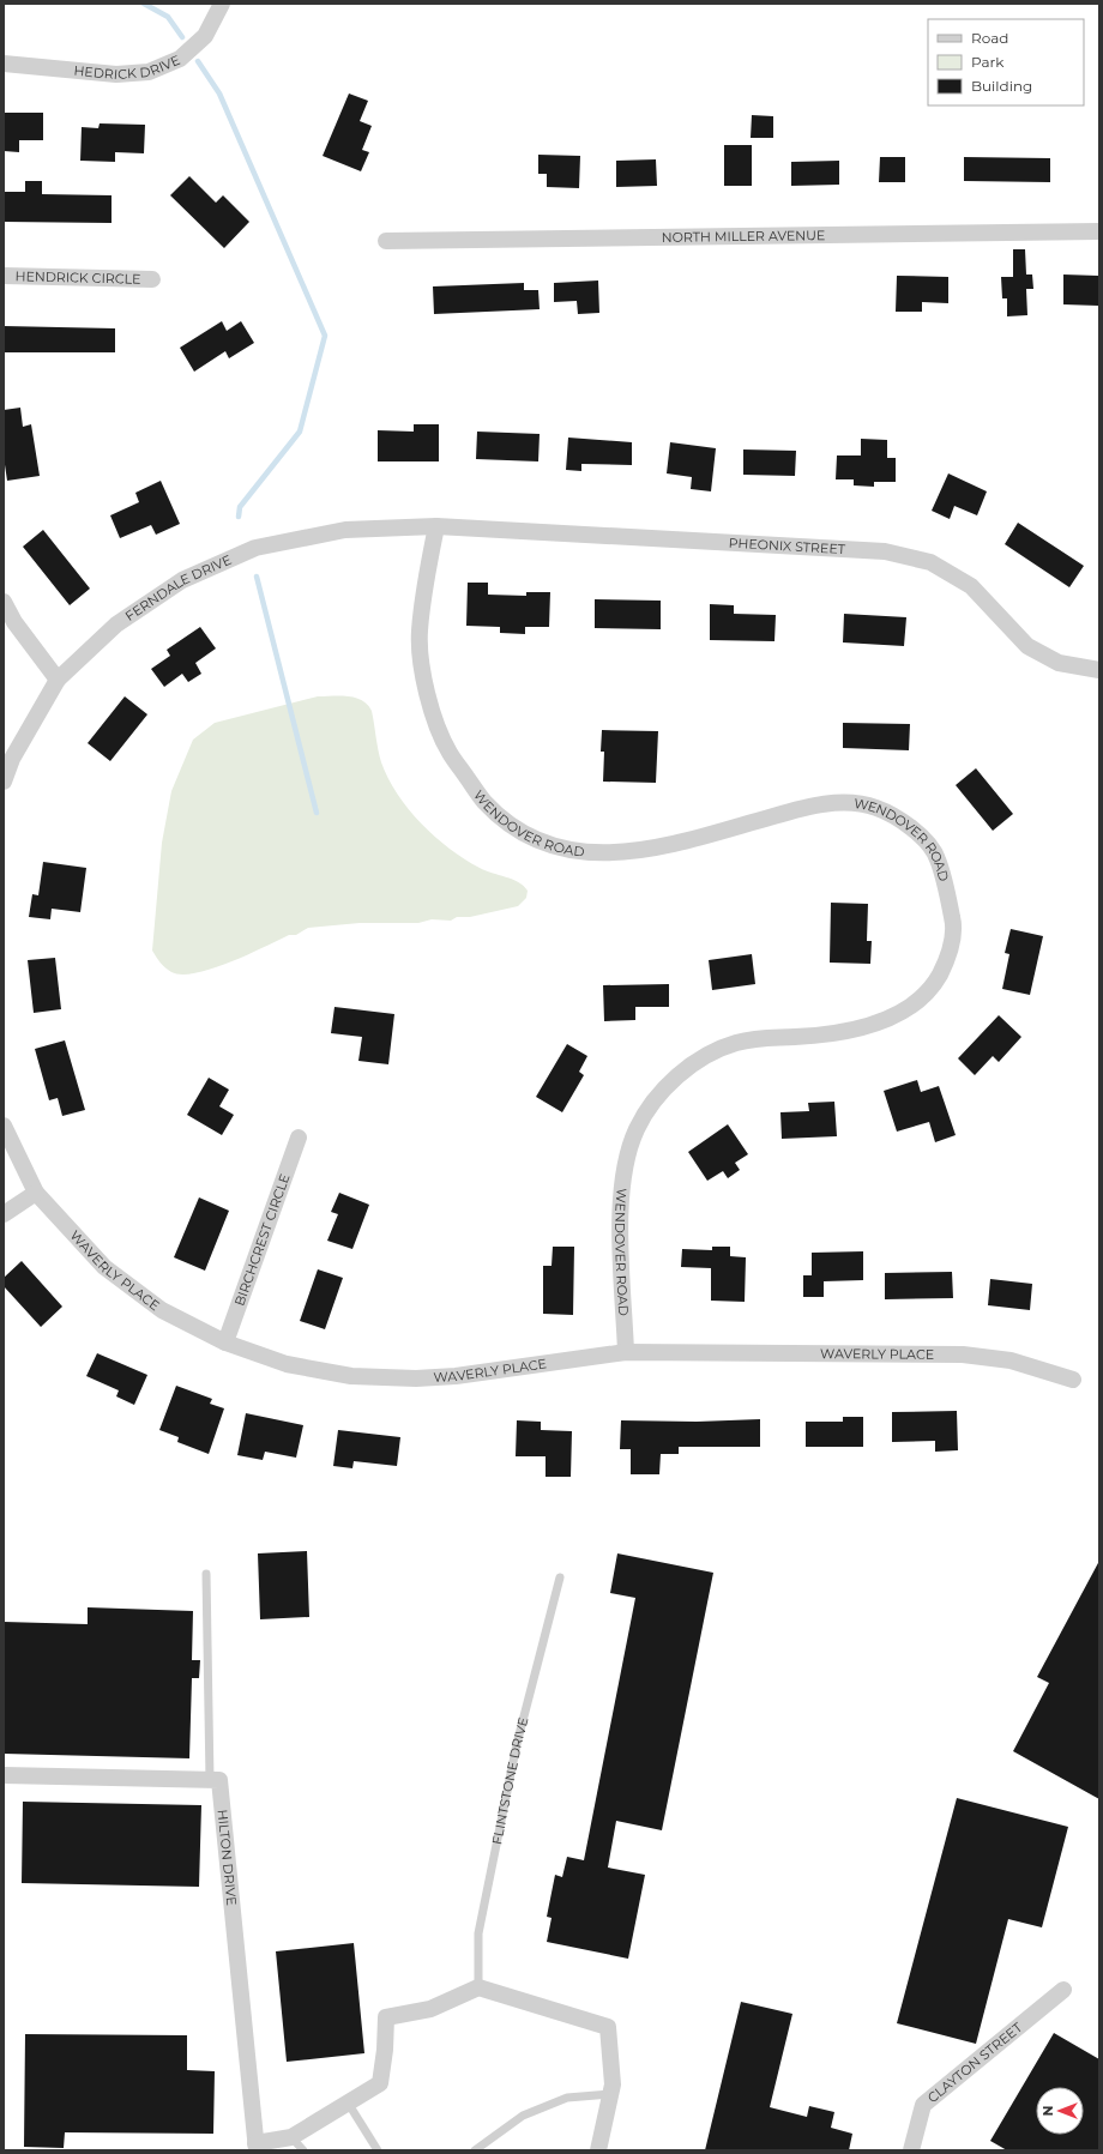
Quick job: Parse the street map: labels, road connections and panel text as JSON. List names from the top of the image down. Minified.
{"streets":{"street":["HEDRICK DRIVE","NORTH MILLER AVENUE","HENDRICK CIRCLE","PHEONIX STREET","FERNDALE DRIVE","WENDOVER ROAD","BIRCHCREST CIRCLE","WAVERLY PLACE","HILTON DRIVE","CLAYTON STREET"],"lane":["FLINTSTONE DRIVE"]},"crossings":[["PHEONIX STREET","FERNDALE DRIVE"],["PHEONIX STREET","WENDOVER ROAD"],["FERNDALE DRIVE","WENDOVER ROAD"],["WENDOVER ROAD","WAVERLY PLACE"],["BIRCHCREST CIRCLE","WAVERLY PLACE"]],"legend":["Road","Park","Building"],"north":"left"}
